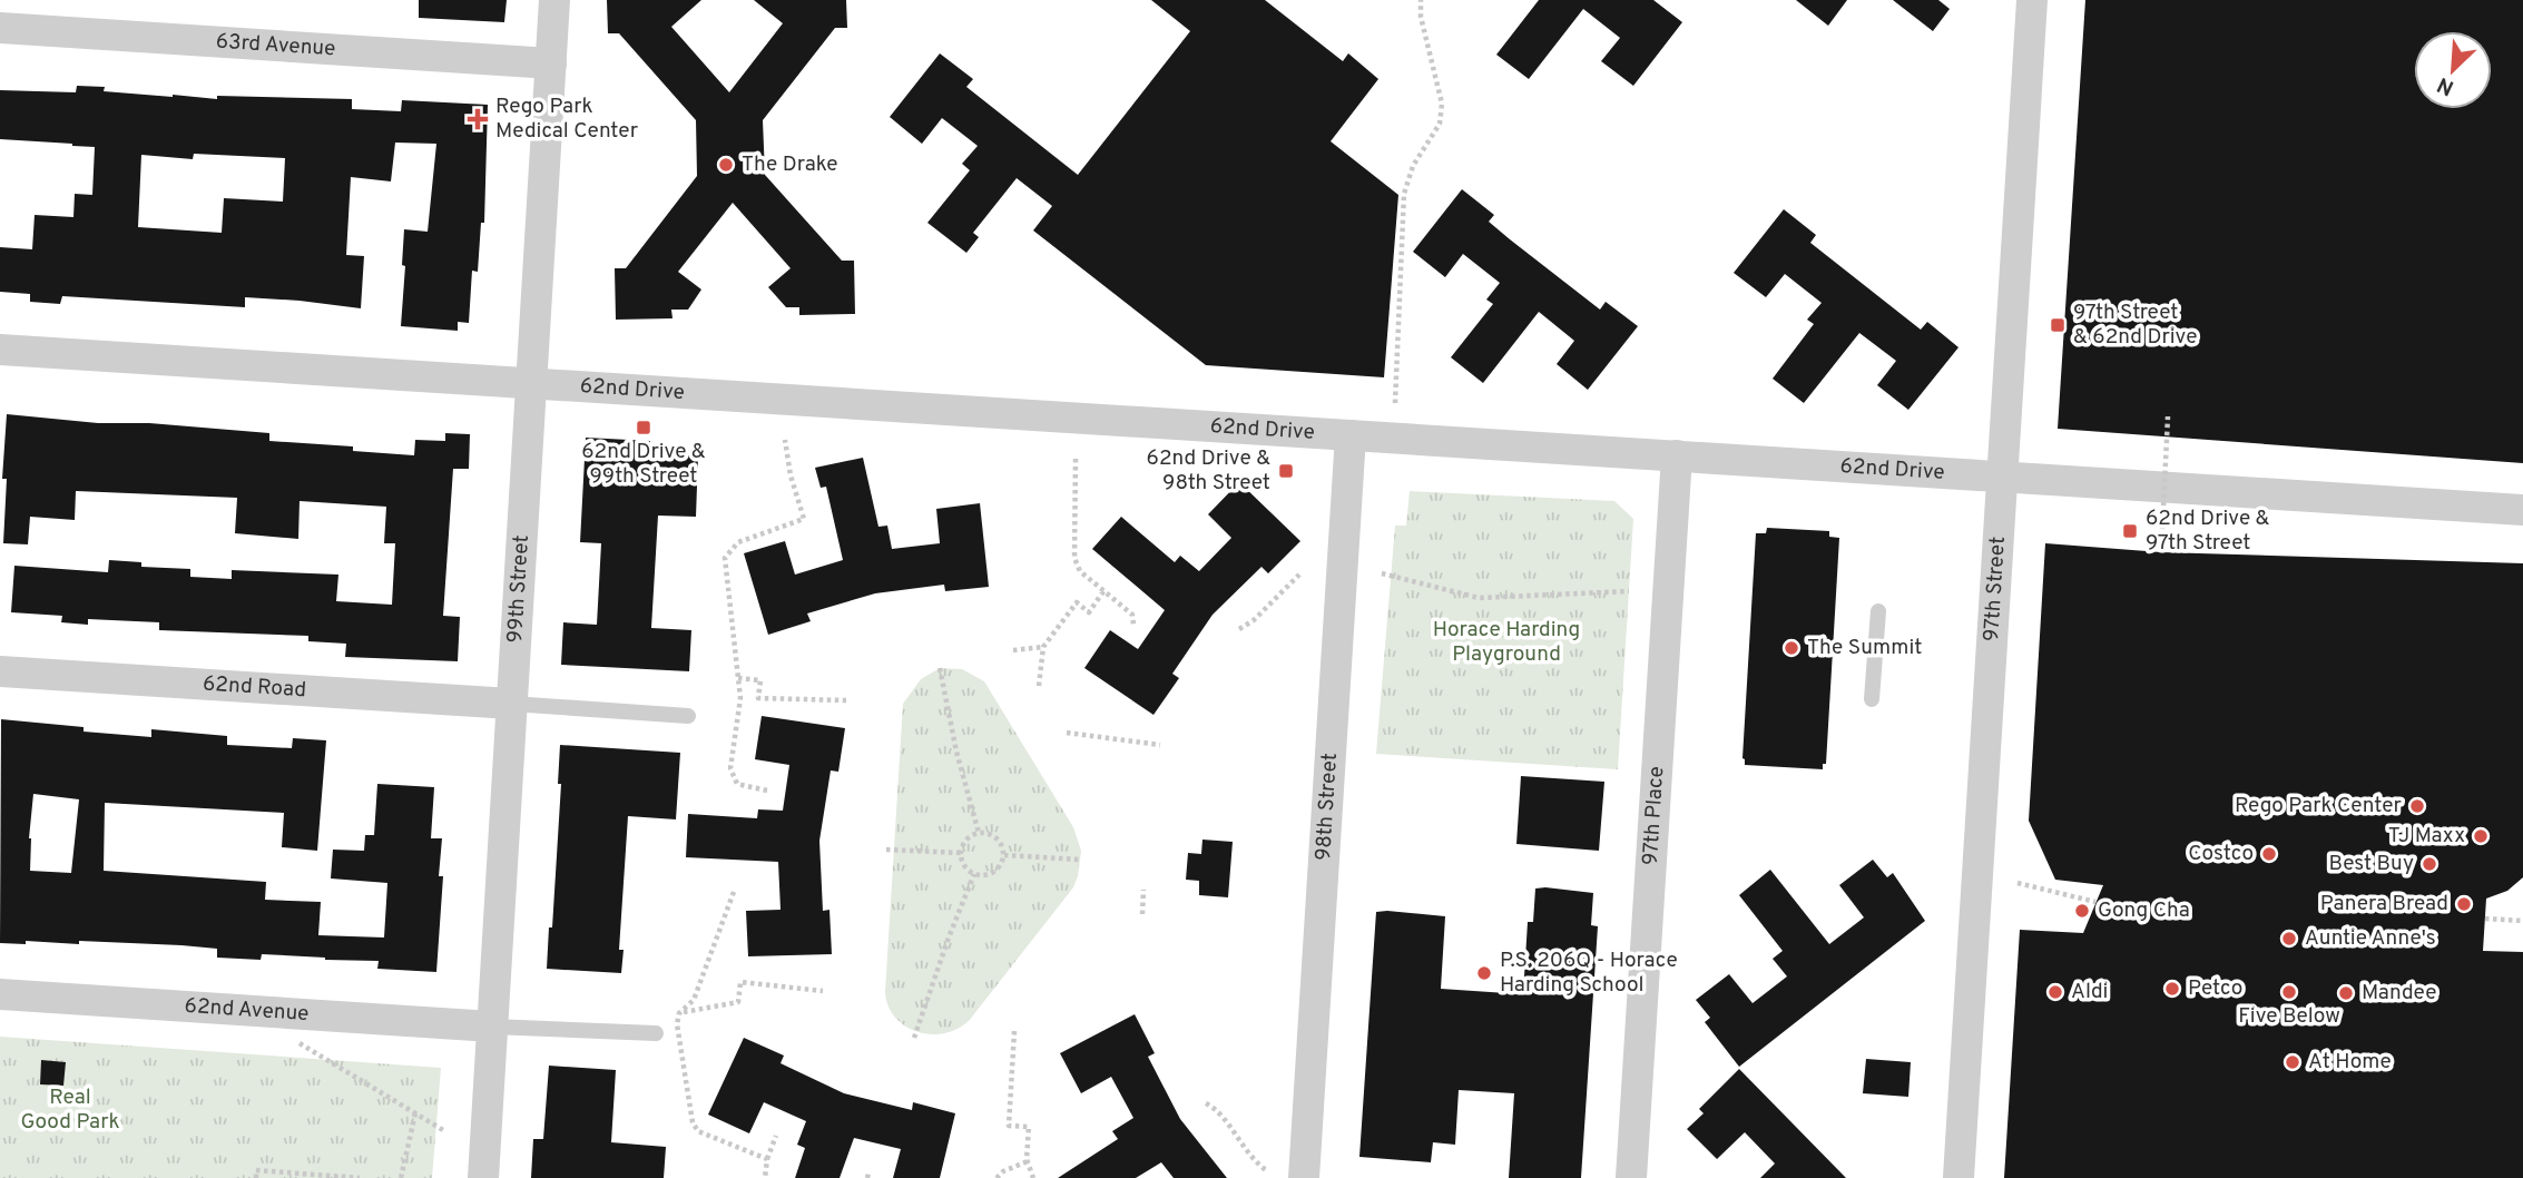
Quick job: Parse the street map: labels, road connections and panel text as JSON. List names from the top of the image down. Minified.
{"streets":{"street":["63rd Avenue","62nd Drive","99th Street","97th Street","62nd Road","98th Street","97th Place","62nd Avenue"]},"crossings":[["63rd Avenue","99th Street"],["62nd Drive","99th Street"],["62nd Drive","97th Street"],["62nd Drive","98th Street"],["62nd Drive","97th Place"],["99th Street","62nd Road"],["99th Street","62nd Avenue"]],"parks":["Horace Harding Playground","Real Good Park"],"places":{"health":["Rego Park Medical Center"],"other":["The Drake","The Summit","Rego Park Center","TJ Maxx","Costco","Best Buy","Panera Bread","Gong Cha","Auntie Anne's","P.S. 206Q - Horace Harding School","Petco","Aldi","Five Below","Mandee","At Home"],"transit":["97th Street & 62nd Drive","62nd Drive & 99th Street","62nd Drive & 98th Street","62nd Drive & 97th Street"]},"north":"bottom left"}
